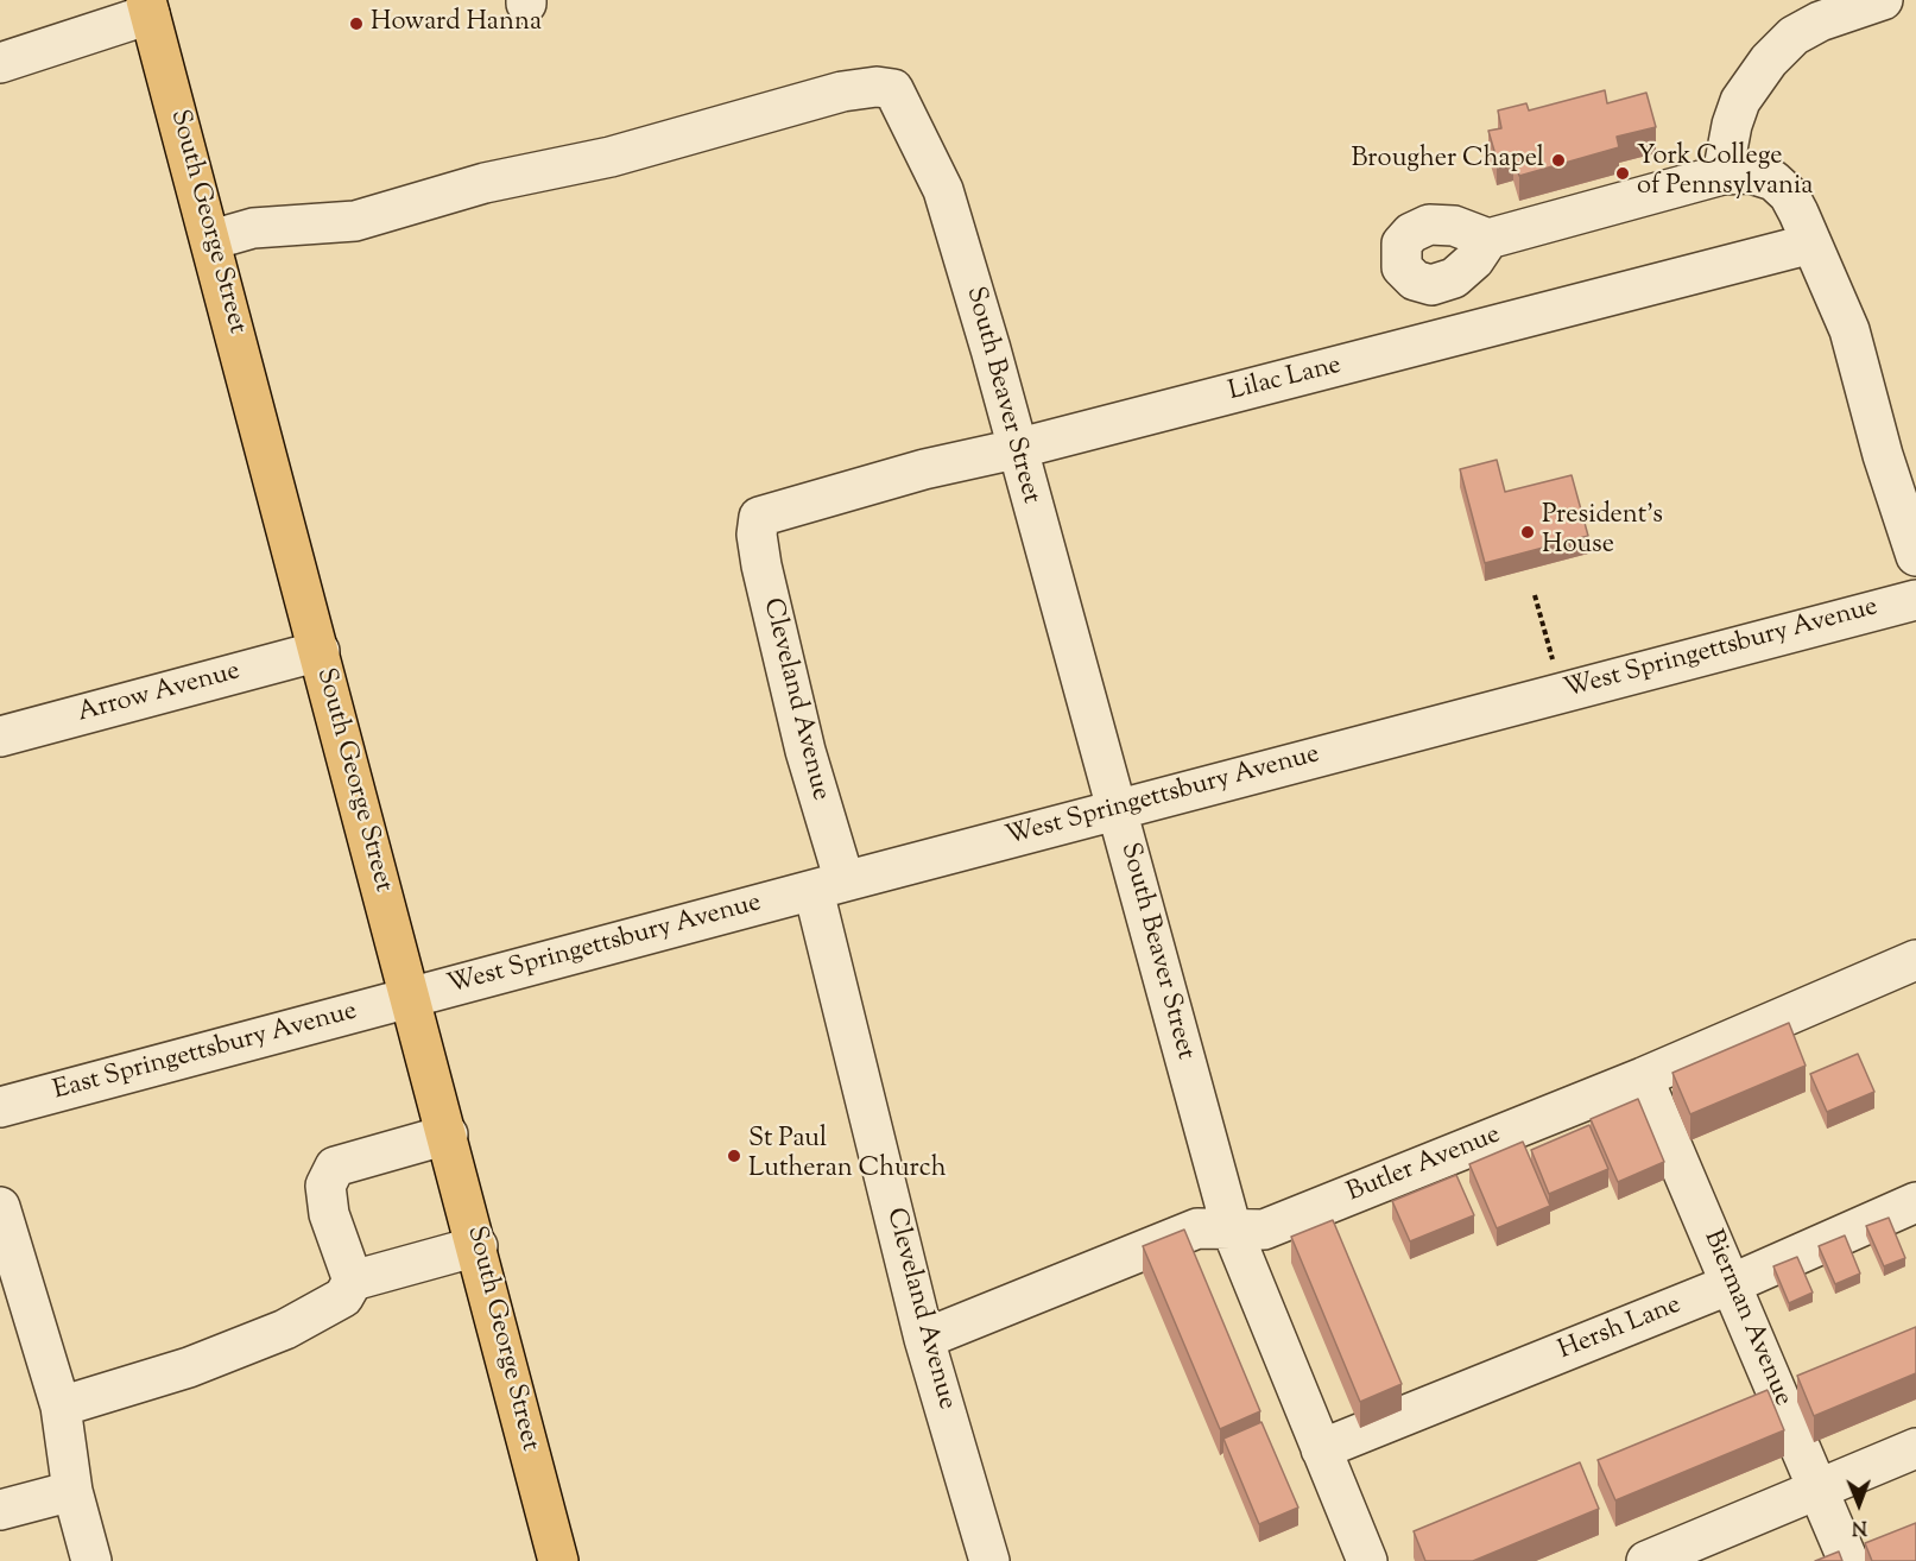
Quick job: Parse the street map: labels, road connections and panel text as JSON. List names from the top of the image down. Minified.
{"streets":{"main road":["South George Street"],"street":["Lilac Lane","South Beaver Street","West Springettsbury Avenue","Arrow Avenue","Cleveland Avenue","East Springettsbury Avenue","Butler Avenue","Bierman Avenue","Hersh Lane"]},"crossings":[["South George Street","South Beaver Street"],["South George Street","West Springettsbury Avenue"],["South George Street","Arrow Avenue"],["South George Street","East Springettsbury Avenue"],["Lilac Lane","South Beaver Street"],["Lilac Lane","Cleveland Avenue"],["South Beaver Street","West Springettsbury Avenue"],["South Beaver Street","Butler Avenue"],["South Beaver Street","Hersh Lane"],["West Springettsbury Avenue","Cleveland Avenue"],["West Springettsbury Avenue","East Springettsbury Avenue"],["Cleveland Avenue","Butler Avenue"],["Butler Avenue","Bierman Avenue"],["Bierman Avenue","Hersh Lane"]],"places":["Howard Hanna","Brougher Chapel","York College of Pennsylvania","President's House","St Paul Lutheran Church"],"north":"bottom"}
